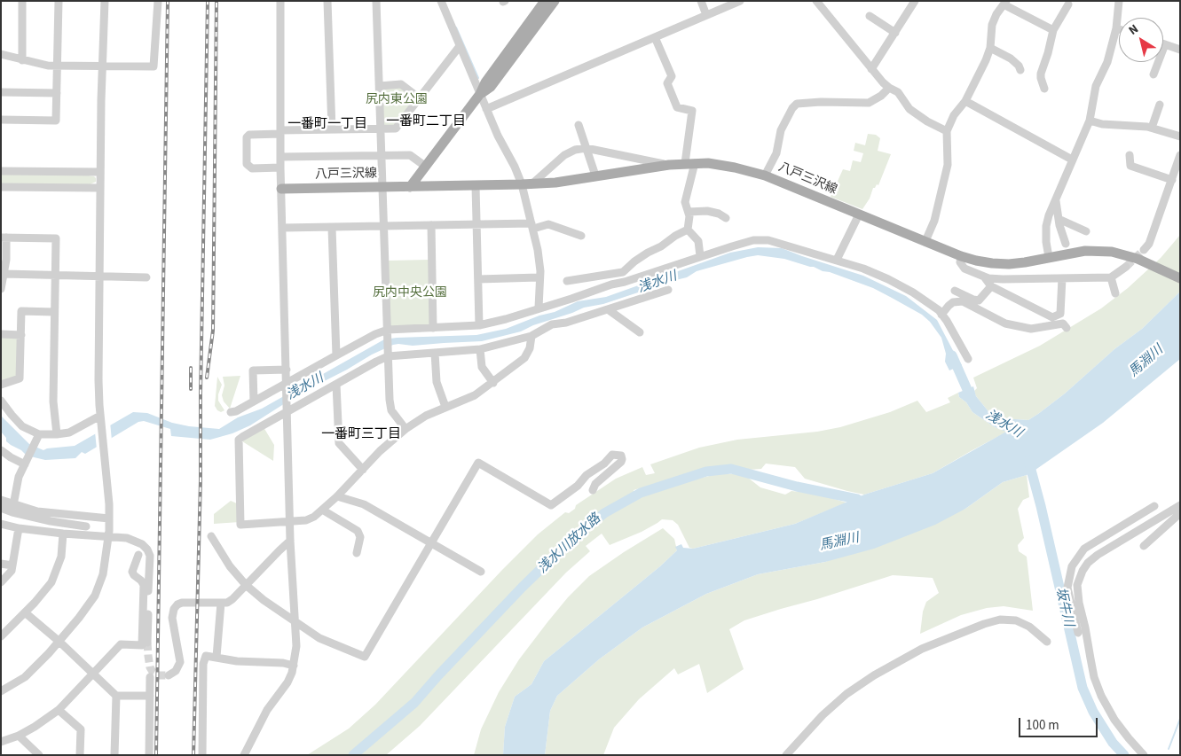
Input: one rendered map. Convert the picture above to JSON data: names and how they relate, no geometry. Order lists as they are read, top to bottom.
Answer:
{
  "streets": {
    "main road": ["八戸三沢線"]
  },
  "districts": ["一番町二丁目", "一番町一丁目", "一番町三丁目"],
  "water": [
    "浅水川",
    "馬淵川",
    "浅水川放水路",
    "坂牛川"
  ],
  "parks": ["尻内東公園", "尻内中央公園"],
  "scale_bar": "100 m",
  "north": "top left"
}
